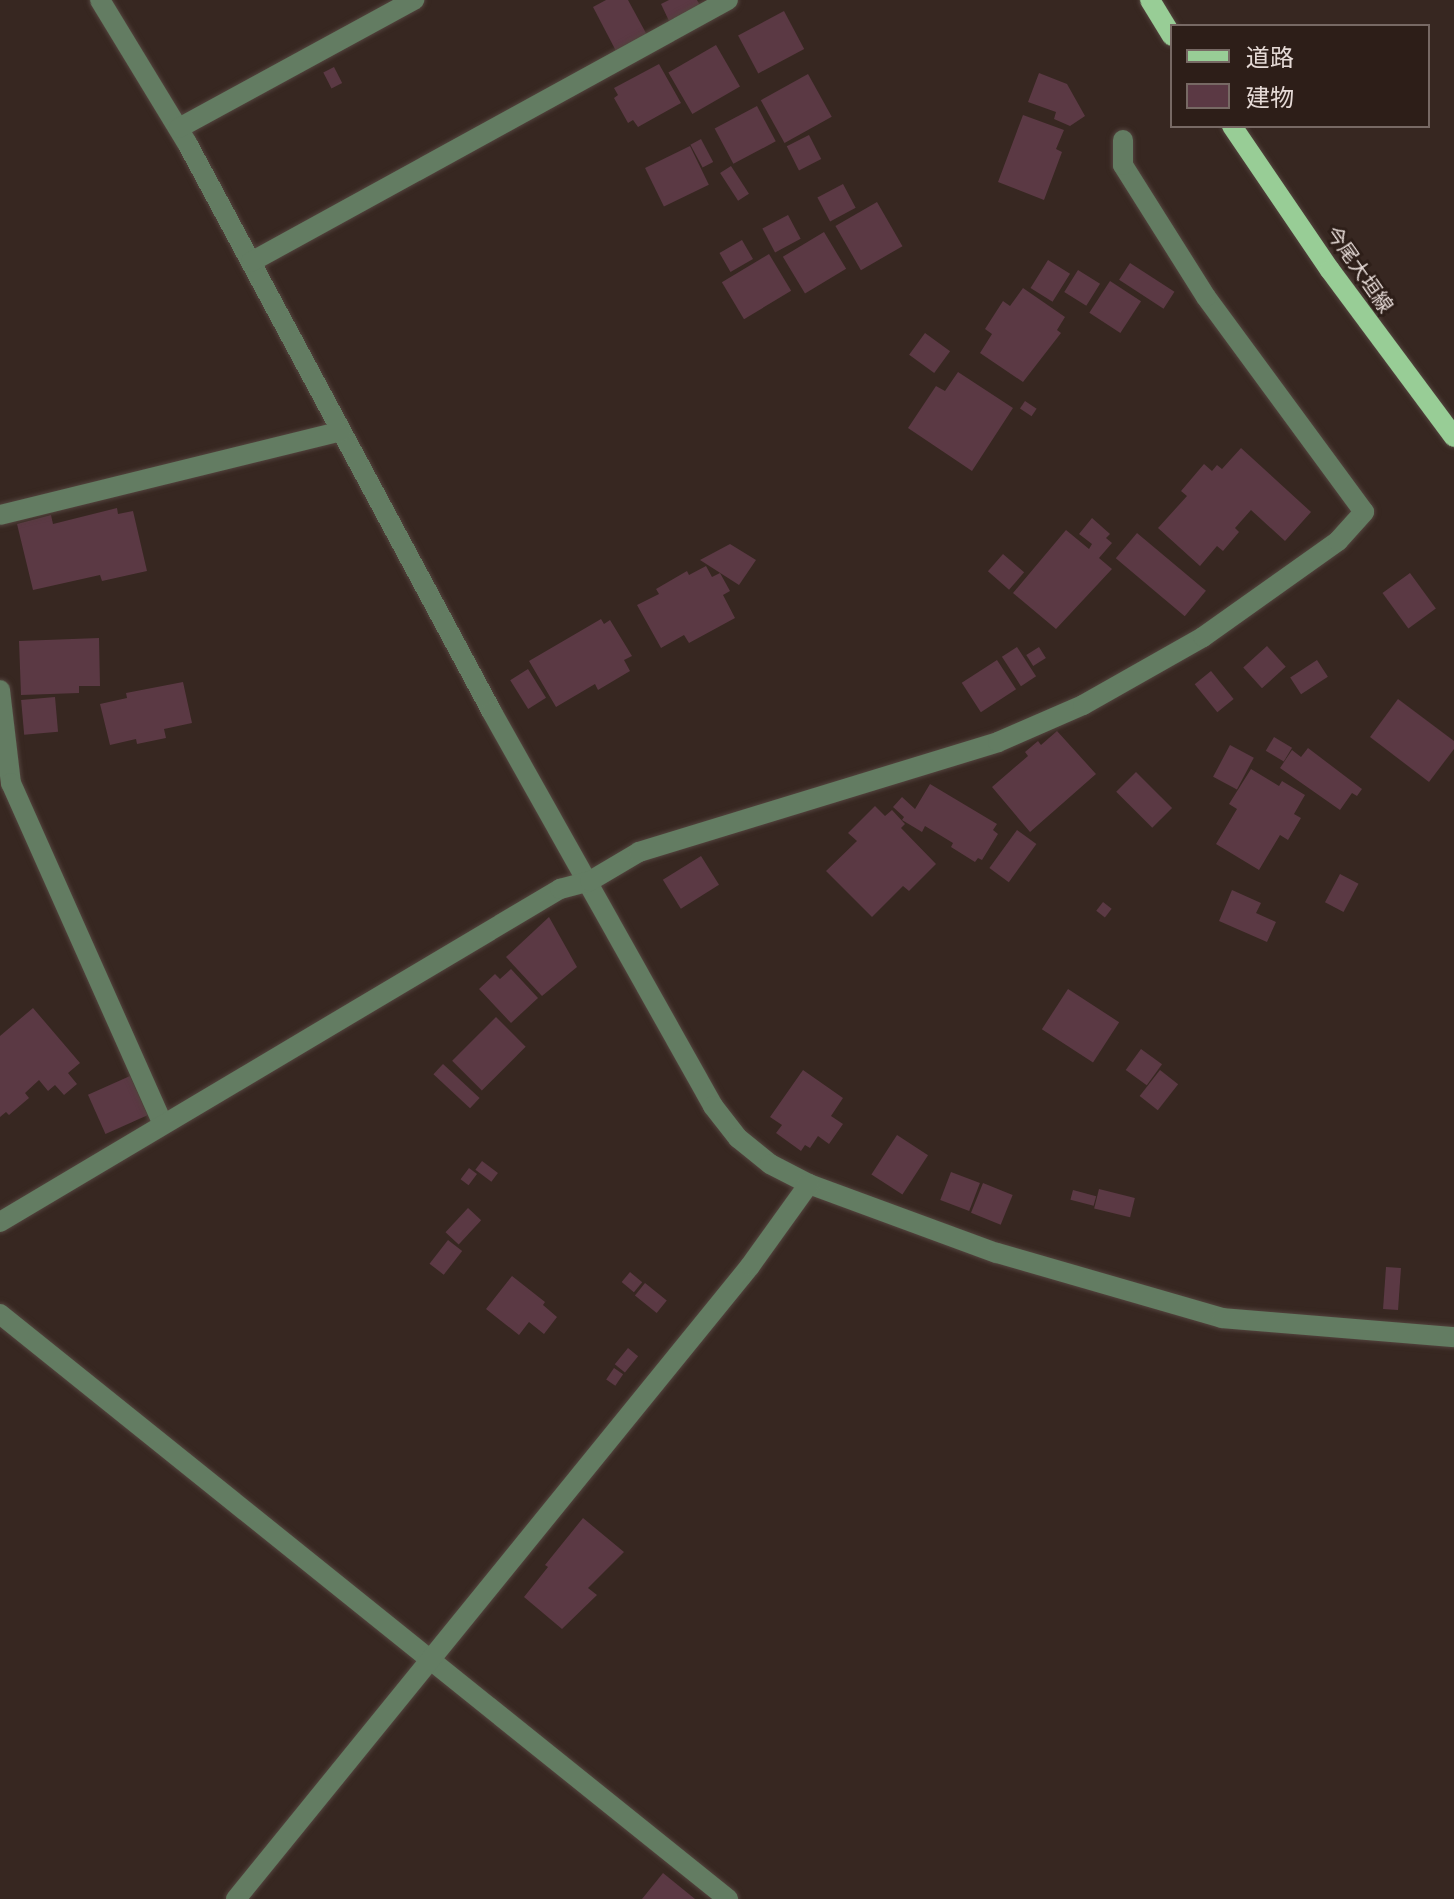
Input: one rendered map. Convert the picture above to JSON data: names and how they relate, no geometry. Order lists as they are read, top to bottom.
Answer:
{
  "streets": {
    "main road": ["今尾大垣線"]
  },
  "legend": ["道路", "建物"]
}
